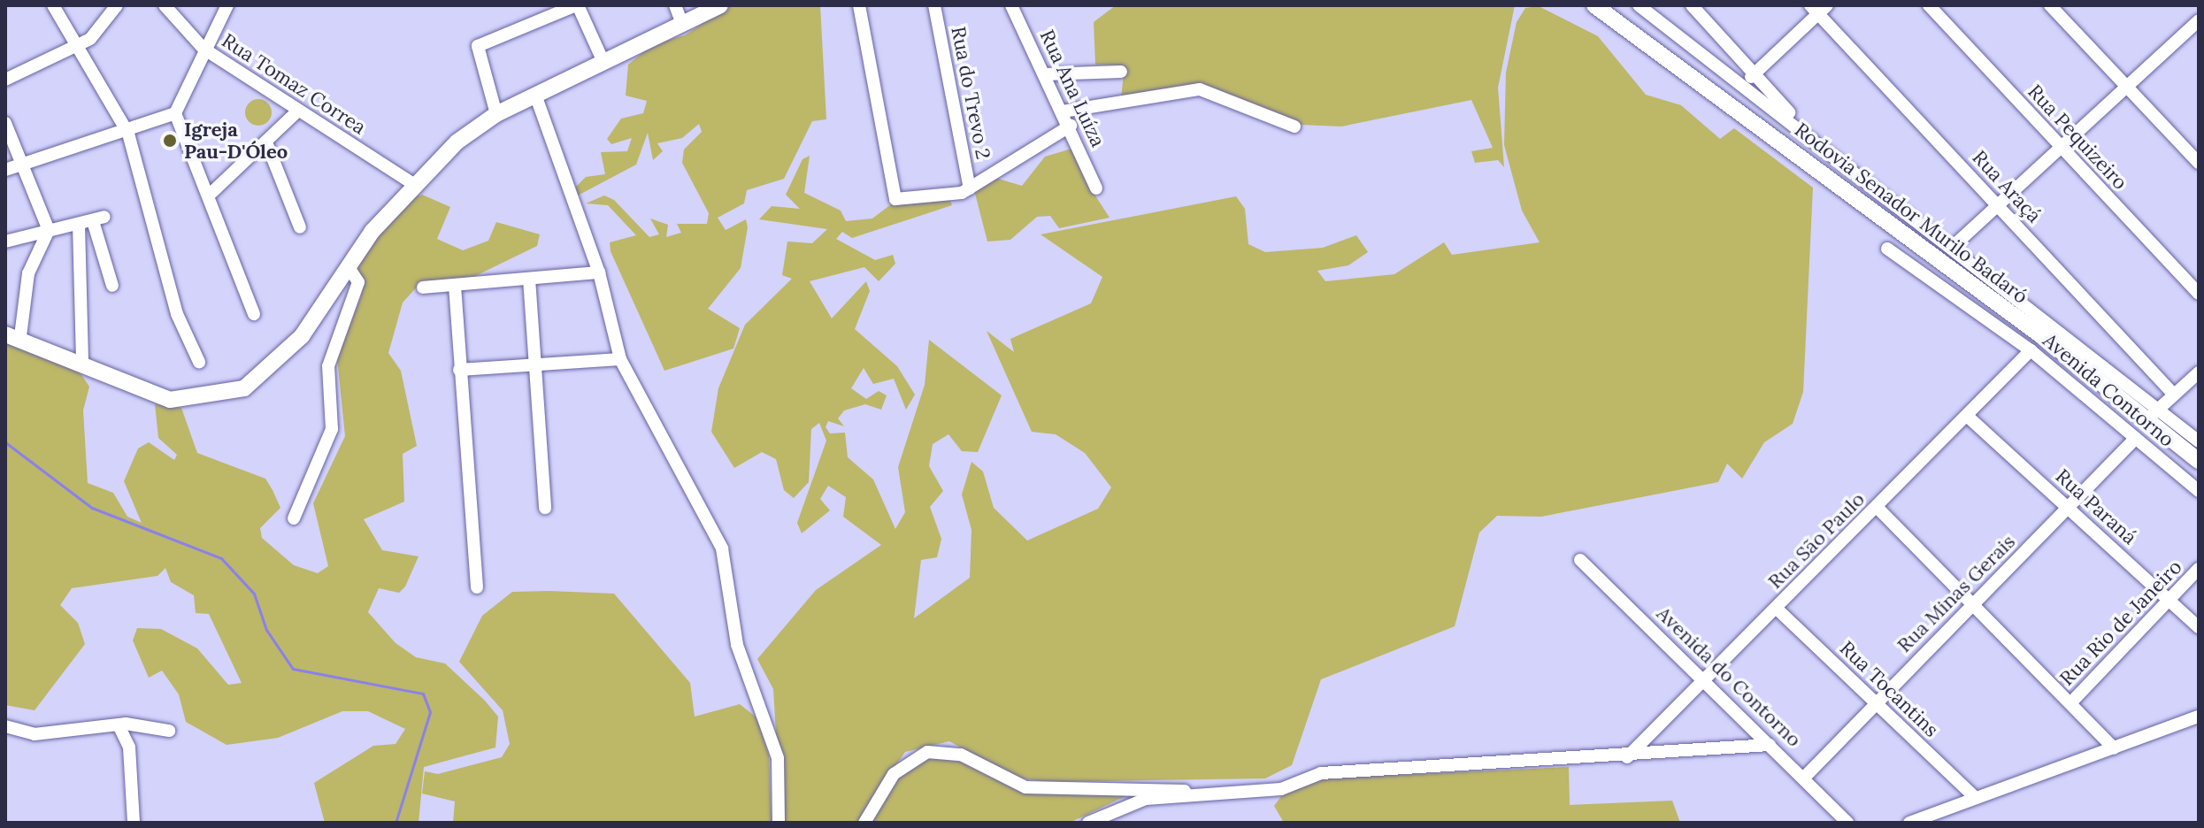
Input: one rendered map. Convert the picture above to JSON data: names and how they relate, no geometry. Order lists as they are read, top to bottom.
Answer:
{
  "streets": {
    "main road": ["Rodovia Senador Murilo Badaró"],
    "street": [
      "Rua Tomaz Correa",
      "Rua Ana Luíza",
      "Rua do Trevo 2",
      "Rua Pequizeiro",
      "Rua Araçá",
      "Avenida Contorno",
      "Rua Paraná",
      "Rua São Paulo",
      "Rua Minas Gerais",
      "Rua Rio de Janeiro",
      "Avenida do Contorno",
      "Rua Tocantins"
    ]
  },
  "crossings": [
    ["Rodovia Senador Murilo Badaró", "Rua Minas Gerais"],
    ["Avenida Contorno", "Rua São Paulo"],
    ["Avenida Contorno", "Rua Minas Gerais"],
    ["Rua Paraná", "Rua São Paulo"],
    ["Rua Paraná", "Rua Minas Gerais"],
    ["Rua Paraná", "Rua Rio de Janeiro"],
    ["Rua São Paulo", "Avenida do Contorno"],
    ["Rua São Paulo", "Rua Tocantins"],
    ["Rua Minas Gerais", "Avenida do Contorno"],
    ["Rua Minas Gerais", "Rua Tocantins"]
  ],
  "places": ["Igreja Pau-D'Óleo"]
}
